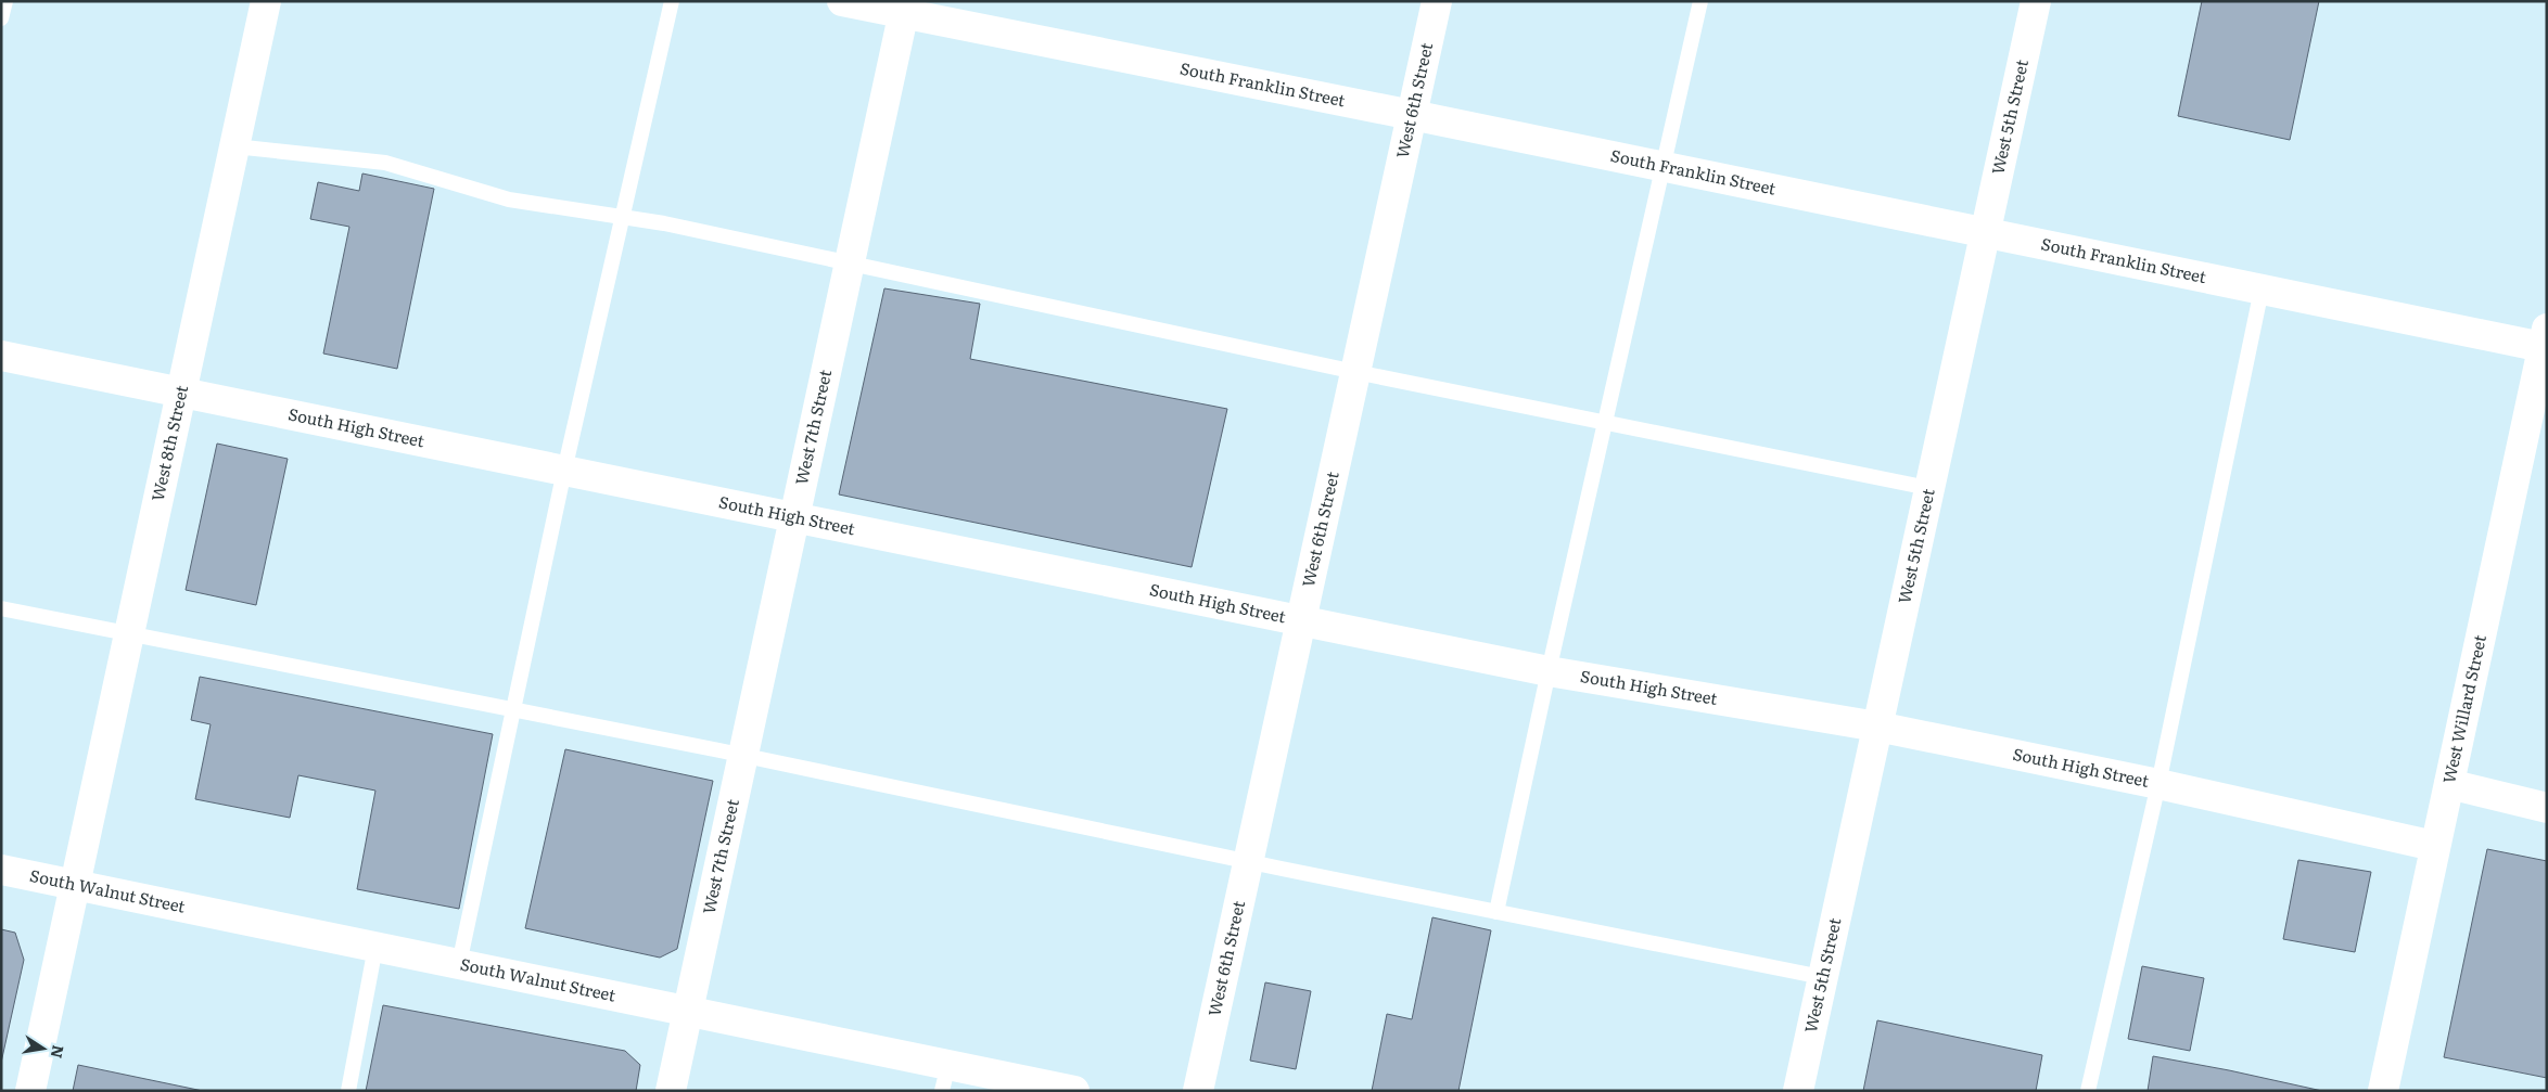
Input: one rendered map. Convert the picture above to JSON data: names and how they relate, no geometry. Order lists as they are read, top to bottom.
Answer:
{
  "streets": {
    "street": [
      "South Franklin Street",
      "West 6th Street",
      "West 5th Street",
      "West 7th Street",
      "South High Street",
      "West 8th Street",
      "West Willard Street",
      "South Walnut Street"
    ]
  },
  "crossings": [
    ["South Franklin Street", "West 6th Street"],
    ["South Franklin Street", "West 5th Street"],
    ["South Franklin Street", "West 7th Street"],
    ["South Franklin Street", "West Willard Street"],
    ["West 6th Street", "South High Street"],
    ["West 5th Street", "South High Street"],
    ["West 7th Street", "South High Street"],
    ["West 7th Street", "South Walnut Street"],
    ["South High Street", "West 8th Street"],
    ["South High Street", "West Willard Street"],
    ["West 8th Street", "South Walnut Street"]
  ],
  "north": "right"
}
